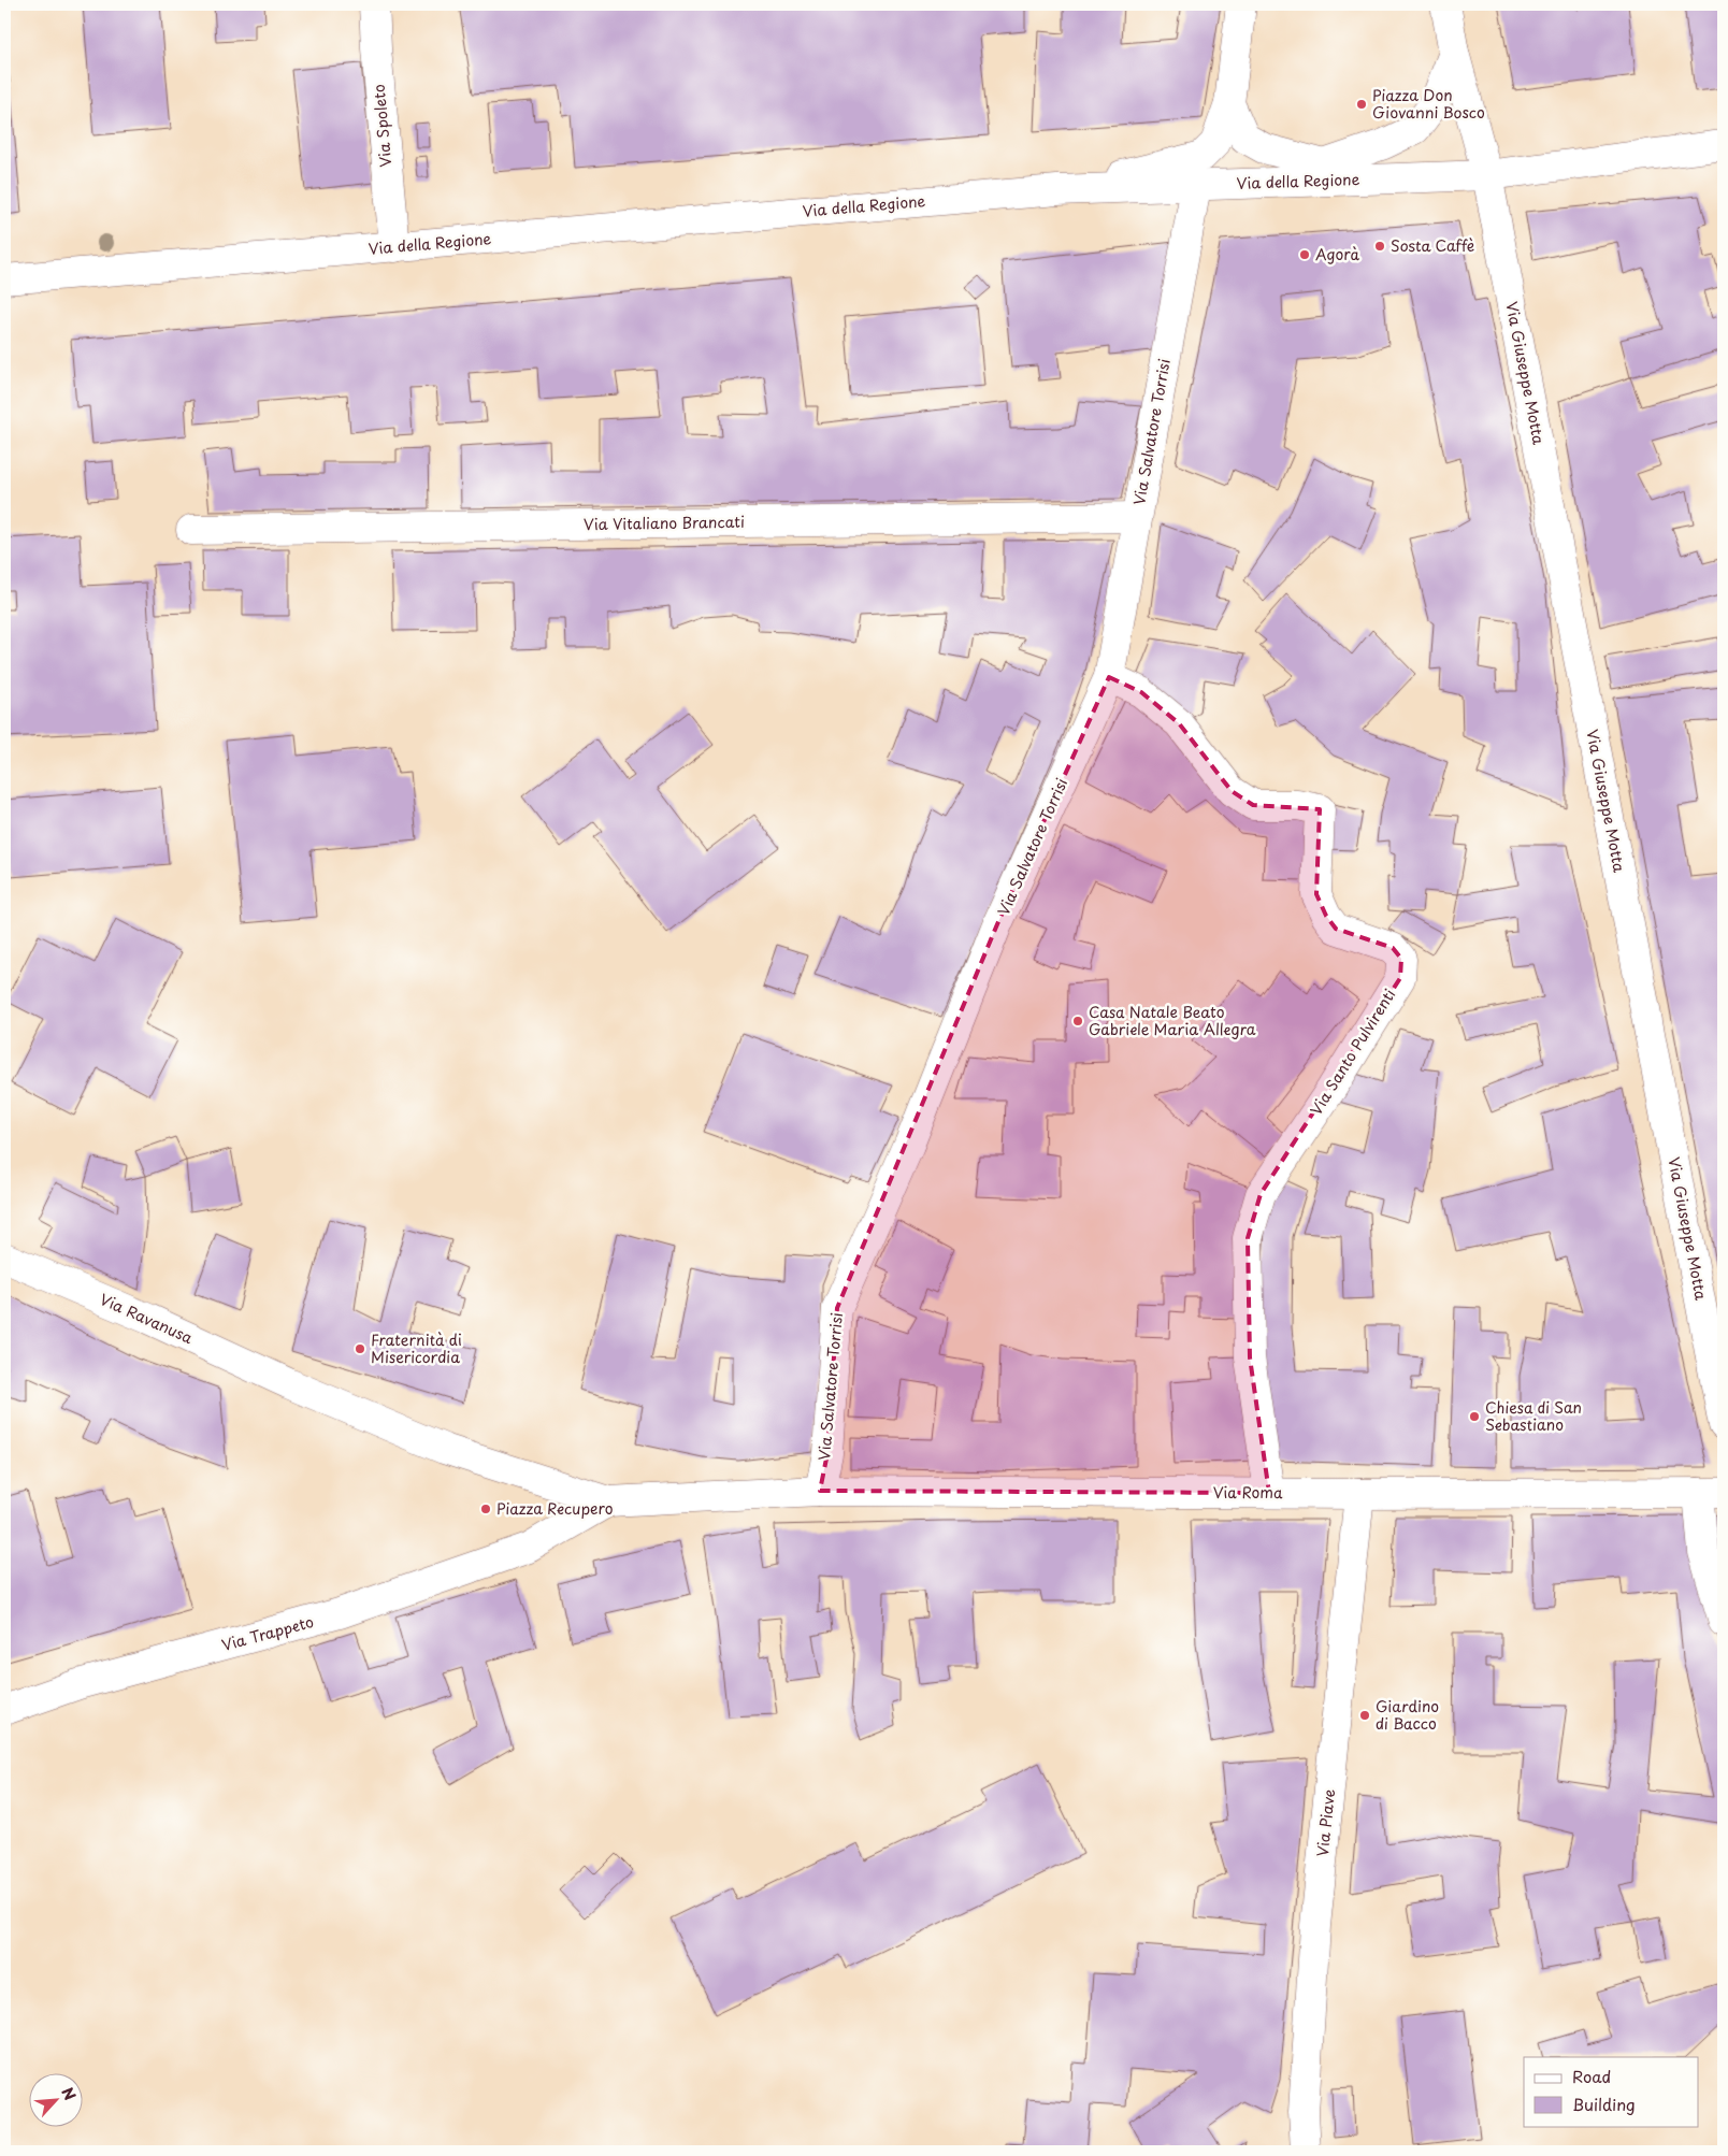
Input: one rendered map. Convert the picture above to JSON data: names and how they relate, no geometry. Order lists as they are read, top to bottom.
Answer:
{
  "streets": {
    "street": [
      "Via Spoleto",
      "Via della Regione",
      "Via Giuseppe Motta",
      "Via Salvatore Torrisi",
      "Via Vitaliano Brancati",
      "Via Santo Pulvirenti",
      "Via Ravanusa",
      "Via Roma",
      "Via Trappeto",
      "Via Piave"
    ]
  },
  "crossings": [
    ["Via Spoleto", "Via della Regione"],
    ["Via della Regione", "Via Giuseppe Motta"],
    ["Via della Regione", "Via Salvatore Torrisi"],
    ["Via Salvatore Torrisi", "Via Vitaliano Brancati"],
    ["Via Salvatore Torrisi", "Via Santo Pulvirenti"],
    ["Via Salvatore Torrisi", "Via Roma"],
    ["Via Santo Pulvirenti", "Via Roma"],
    ["Via Ravanusa", "Via Roma"],
    ["Via Ravanusa", "Via Trappeto"],
    ["Via Roma", "Via Trappeto"],
    ["Via Roma", "Via Piave"]
  ],
  "places": [
    "Piazza Don Giovanni Bosco",
    "Sosta Caffè",
    "Agorà",
    "Casa Natale Beato Gabriele Maria Allegra",
    "Fraternità di Misericordia",
    "Chiesa di San Sebastiano",
    "Piazza Recupero",
    "Giardino di Bacco"
  ],
  "legend": ["Road", "Building"],
  "north": "top right"
}
